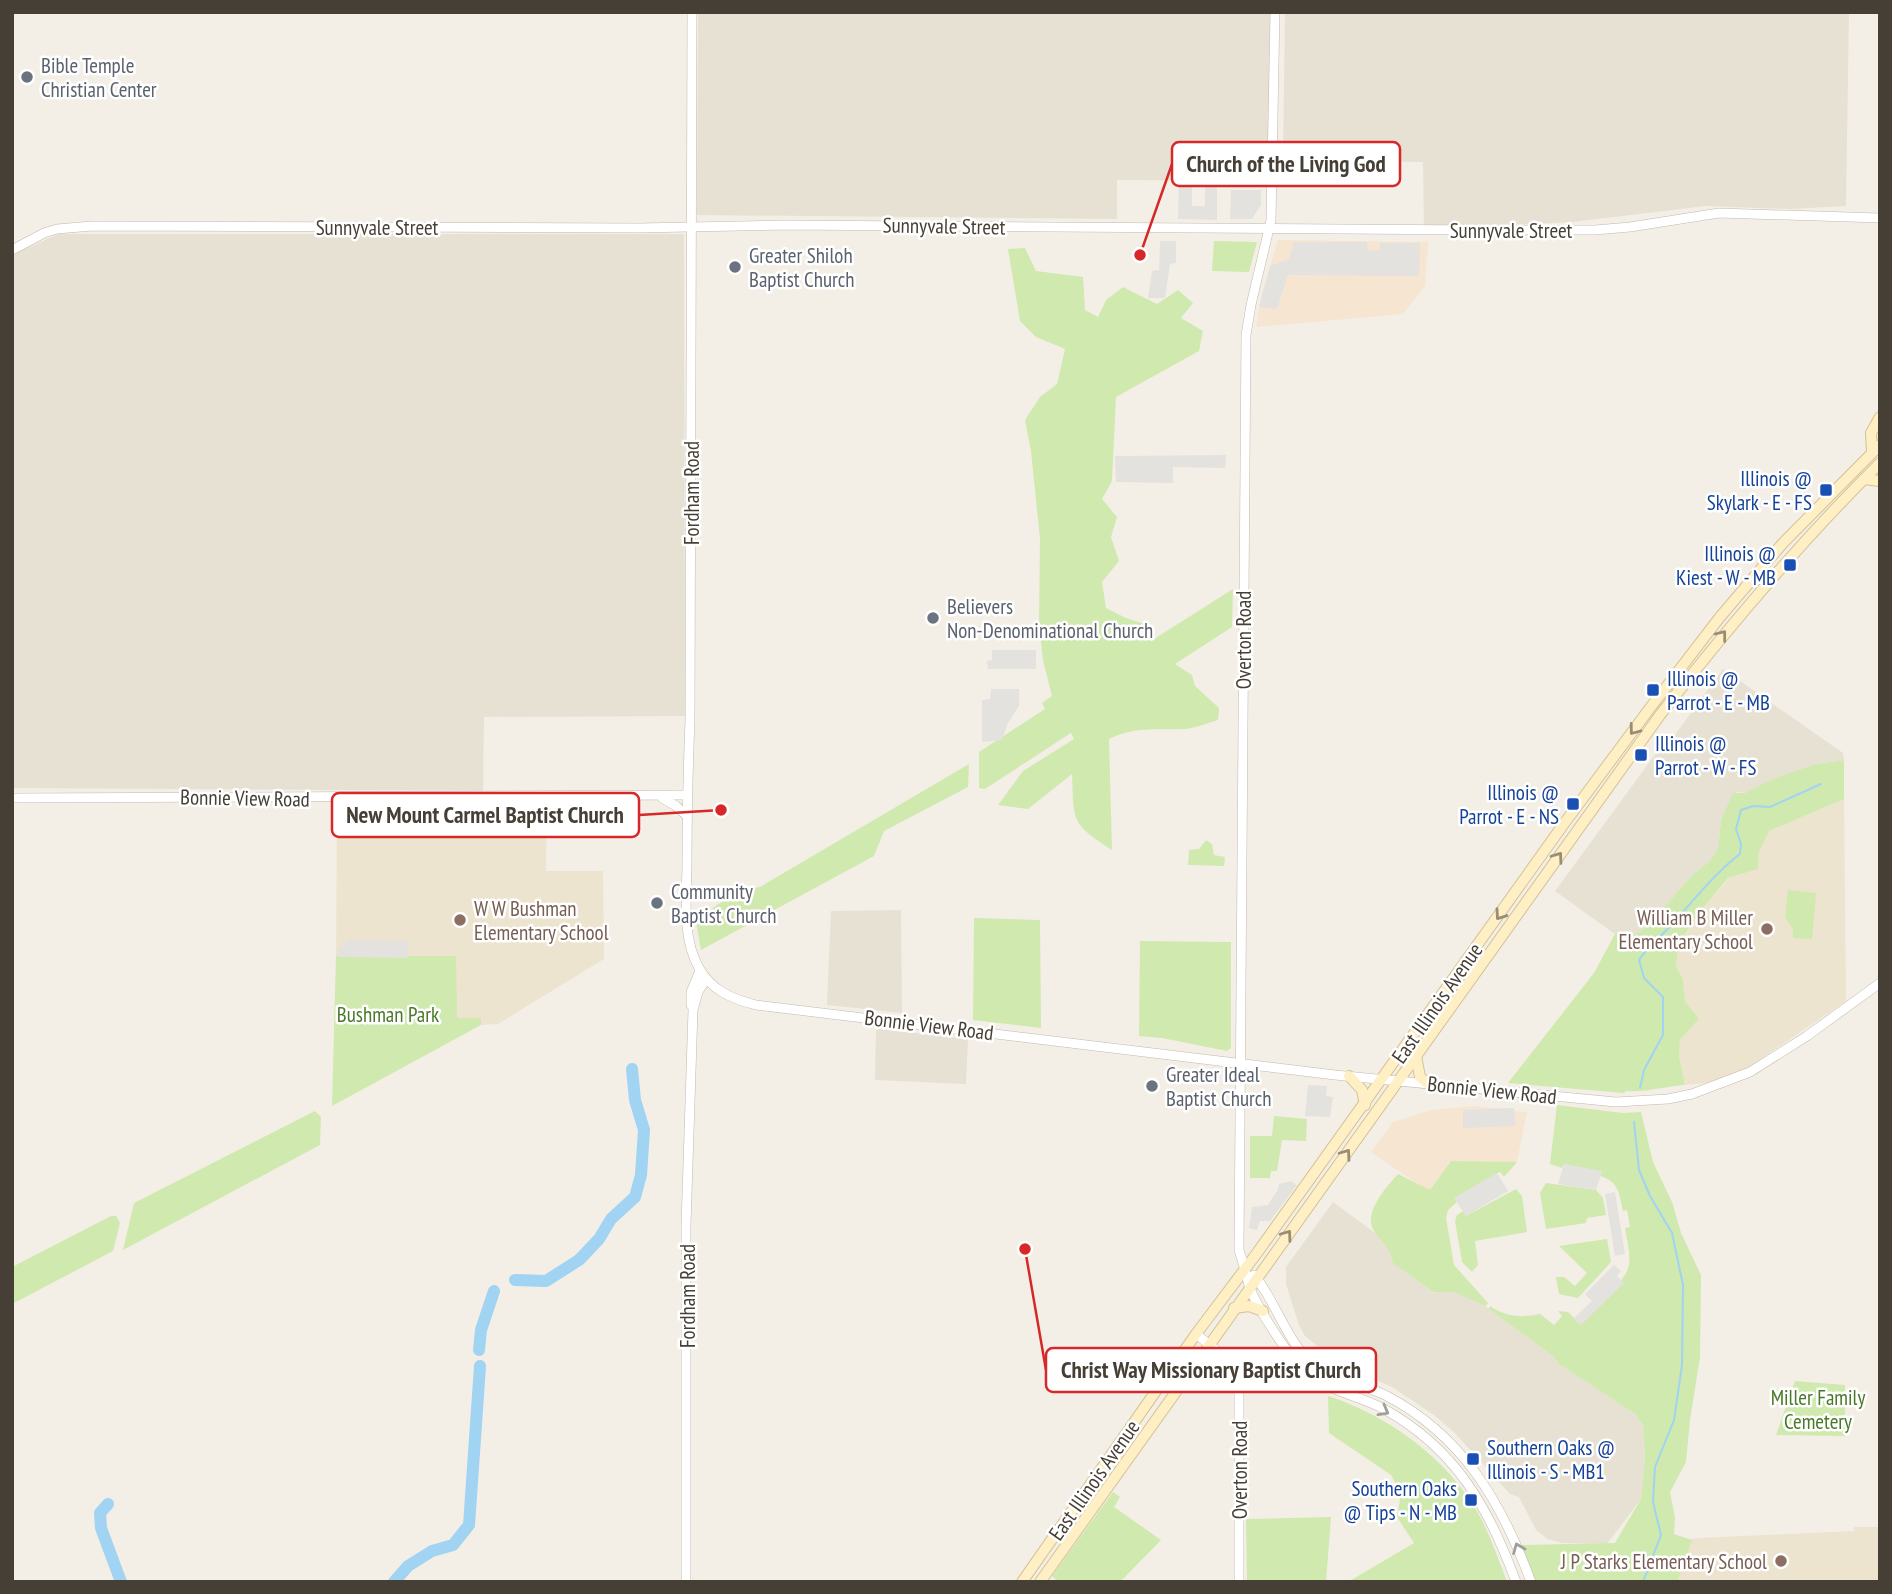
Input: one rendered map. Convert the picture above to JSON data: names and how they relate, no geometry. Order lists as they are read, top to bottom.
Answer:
{
  "streets": {
    "main road": ["East Illinois Avenue"],
    "street": [
      "Sunnyvale Street",
      "Fordham Road",
      "Overton Road",
      "Bonnie View Road"
    ]
  },
  "crossings": [
    ["Sunnyvale Street", "Fordham Road"],
    ["Sunnyvale Street", "Overton Road"],
    ["Fordham Road", "Bonnie View Road"],
    ["Overton Road", "Bonnie View Road"],
    ["Overton Road", "East Illinois Avenue"],
    ["Bonnie View Road", "East Illinois Avenue"]
  ],
  "parks": ["Bushman Park", "Miller Family Cemetery"],
  "places": {
    "other": [
      "Bible Temple Christian Center",
      "Church of the Living God",
      "Greater Shiloh Baptist Church",
      "Believers Non-Denominational Church",
      "New Mount Carmel Baptist Church",
      "Community Baptist Church",
      "W W Bushman Elementary School",
      "William B Miller Elementary School",
      "Greater Ideal Baptist Church",
      "Christ Way Missionary Baptist Church",
      "J P Starks Elementary School"
    ],
    "transit": [
      "Illinois @ Skylark - E - FS",
      "Illinois @ Kiest - W - MB",
      "Illinois @ Parrot - E - MB",
      "Illinois @ Parrot - W - FS",
      "Illinois @ Parrot - E - NS",
      "Southern Oaks @ Illinois - S - MB1",
      "Southern Oaks @ Tips - N - MB"
    ]
  }
}
